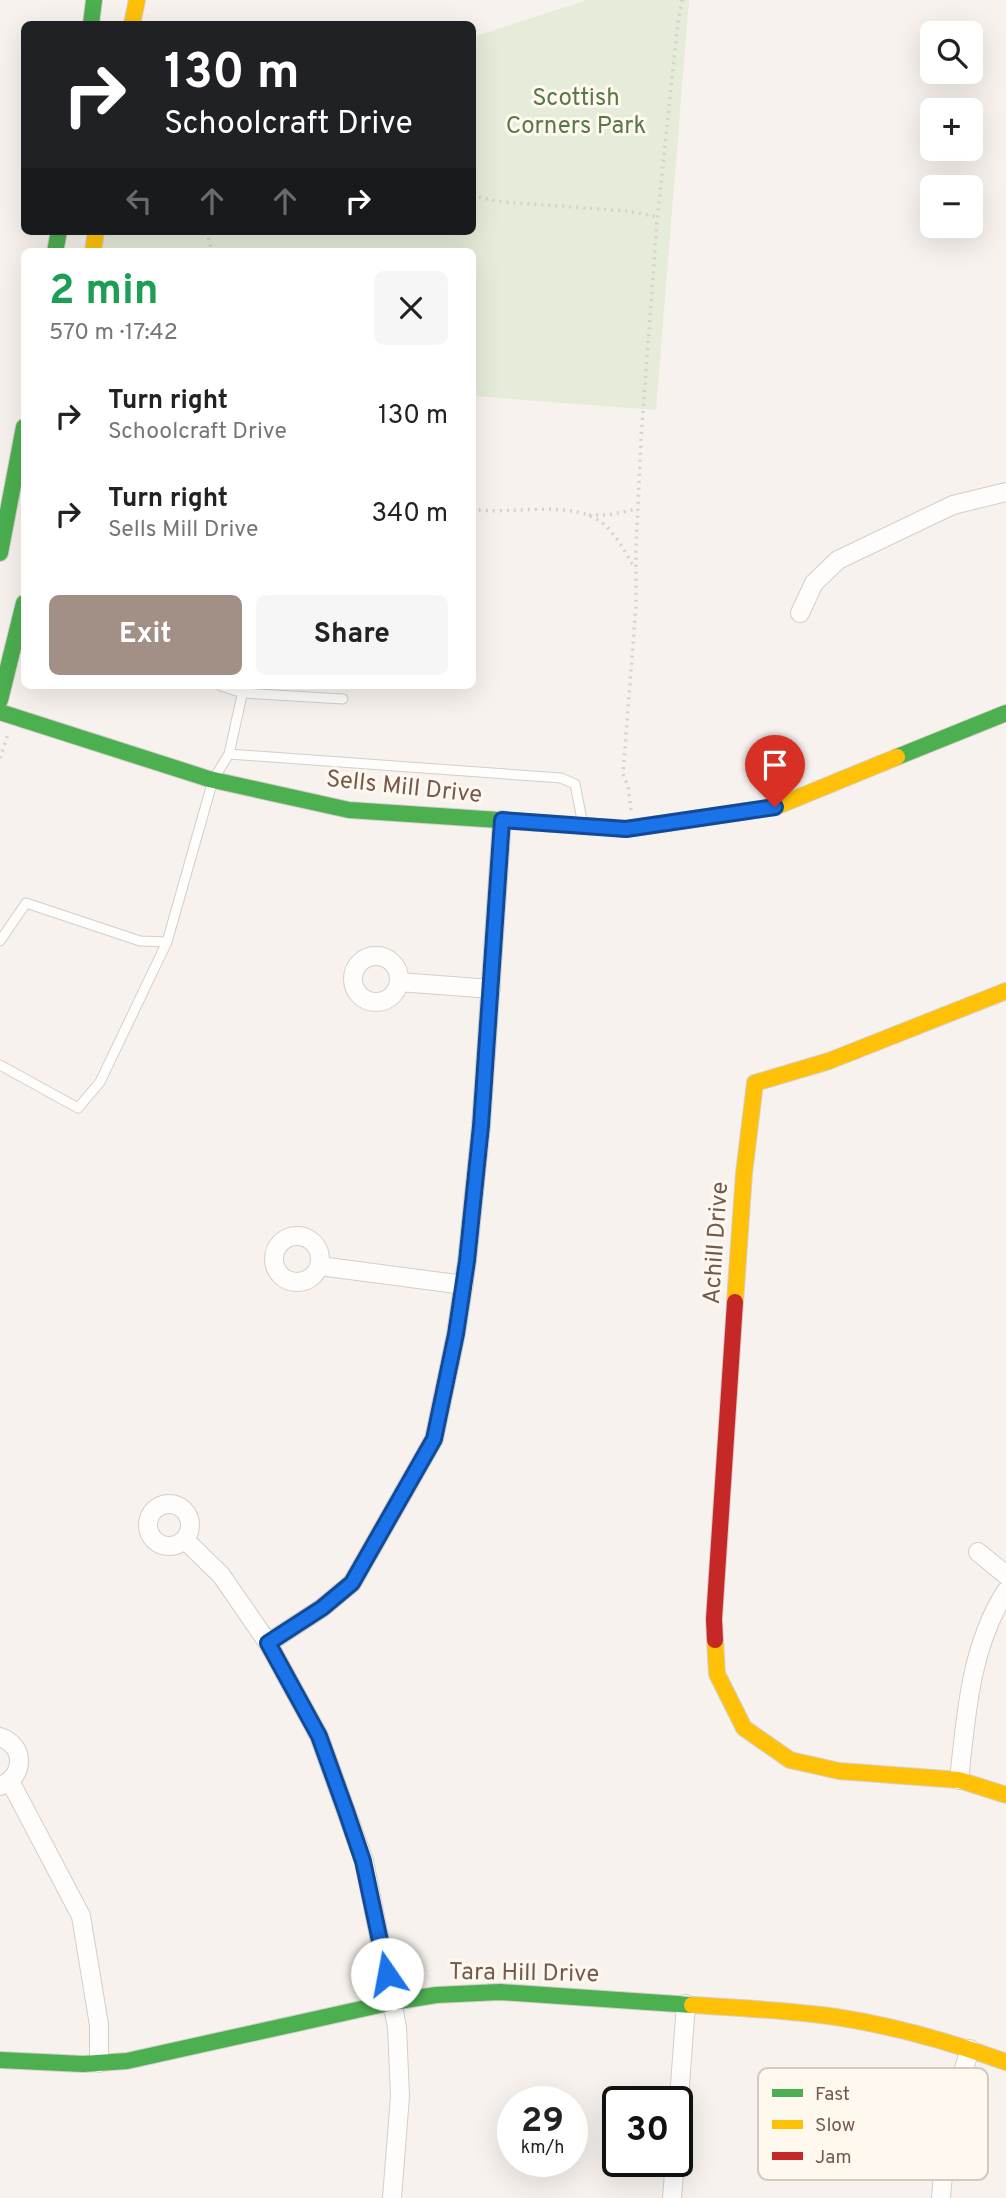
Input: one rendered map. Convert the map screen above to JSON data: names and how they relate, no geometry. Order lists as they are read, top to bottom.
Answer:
{
  "streets": {
    "street": ["Sells Mill Drive", "Achill Drive", "Tara Hill Drive"]
  },
  "parks": ["Scottish Corners Park"],
  "legend": ["Fast", "Slow", "Jam"],
  "page": {
    "map_buttons": ["+", "−"],
    "turn": ["130 m", "Schoolcraft Drive"],
    "heading": ["2 min", "570 m · 17:42"],
    "list": [
      {
        "name": "Turn right",
        "note": "Schoolcraft Drive",
        "value": "130 m"
      },
      {
        "name": "Turn right",
        "note": "Sells Mill Drive",
        "value": "340 m"
      }
    ],
    "buttons": ["Exit", "Share"],
    "speed": "29 km/h",
    "limit": "30"
  }
}
